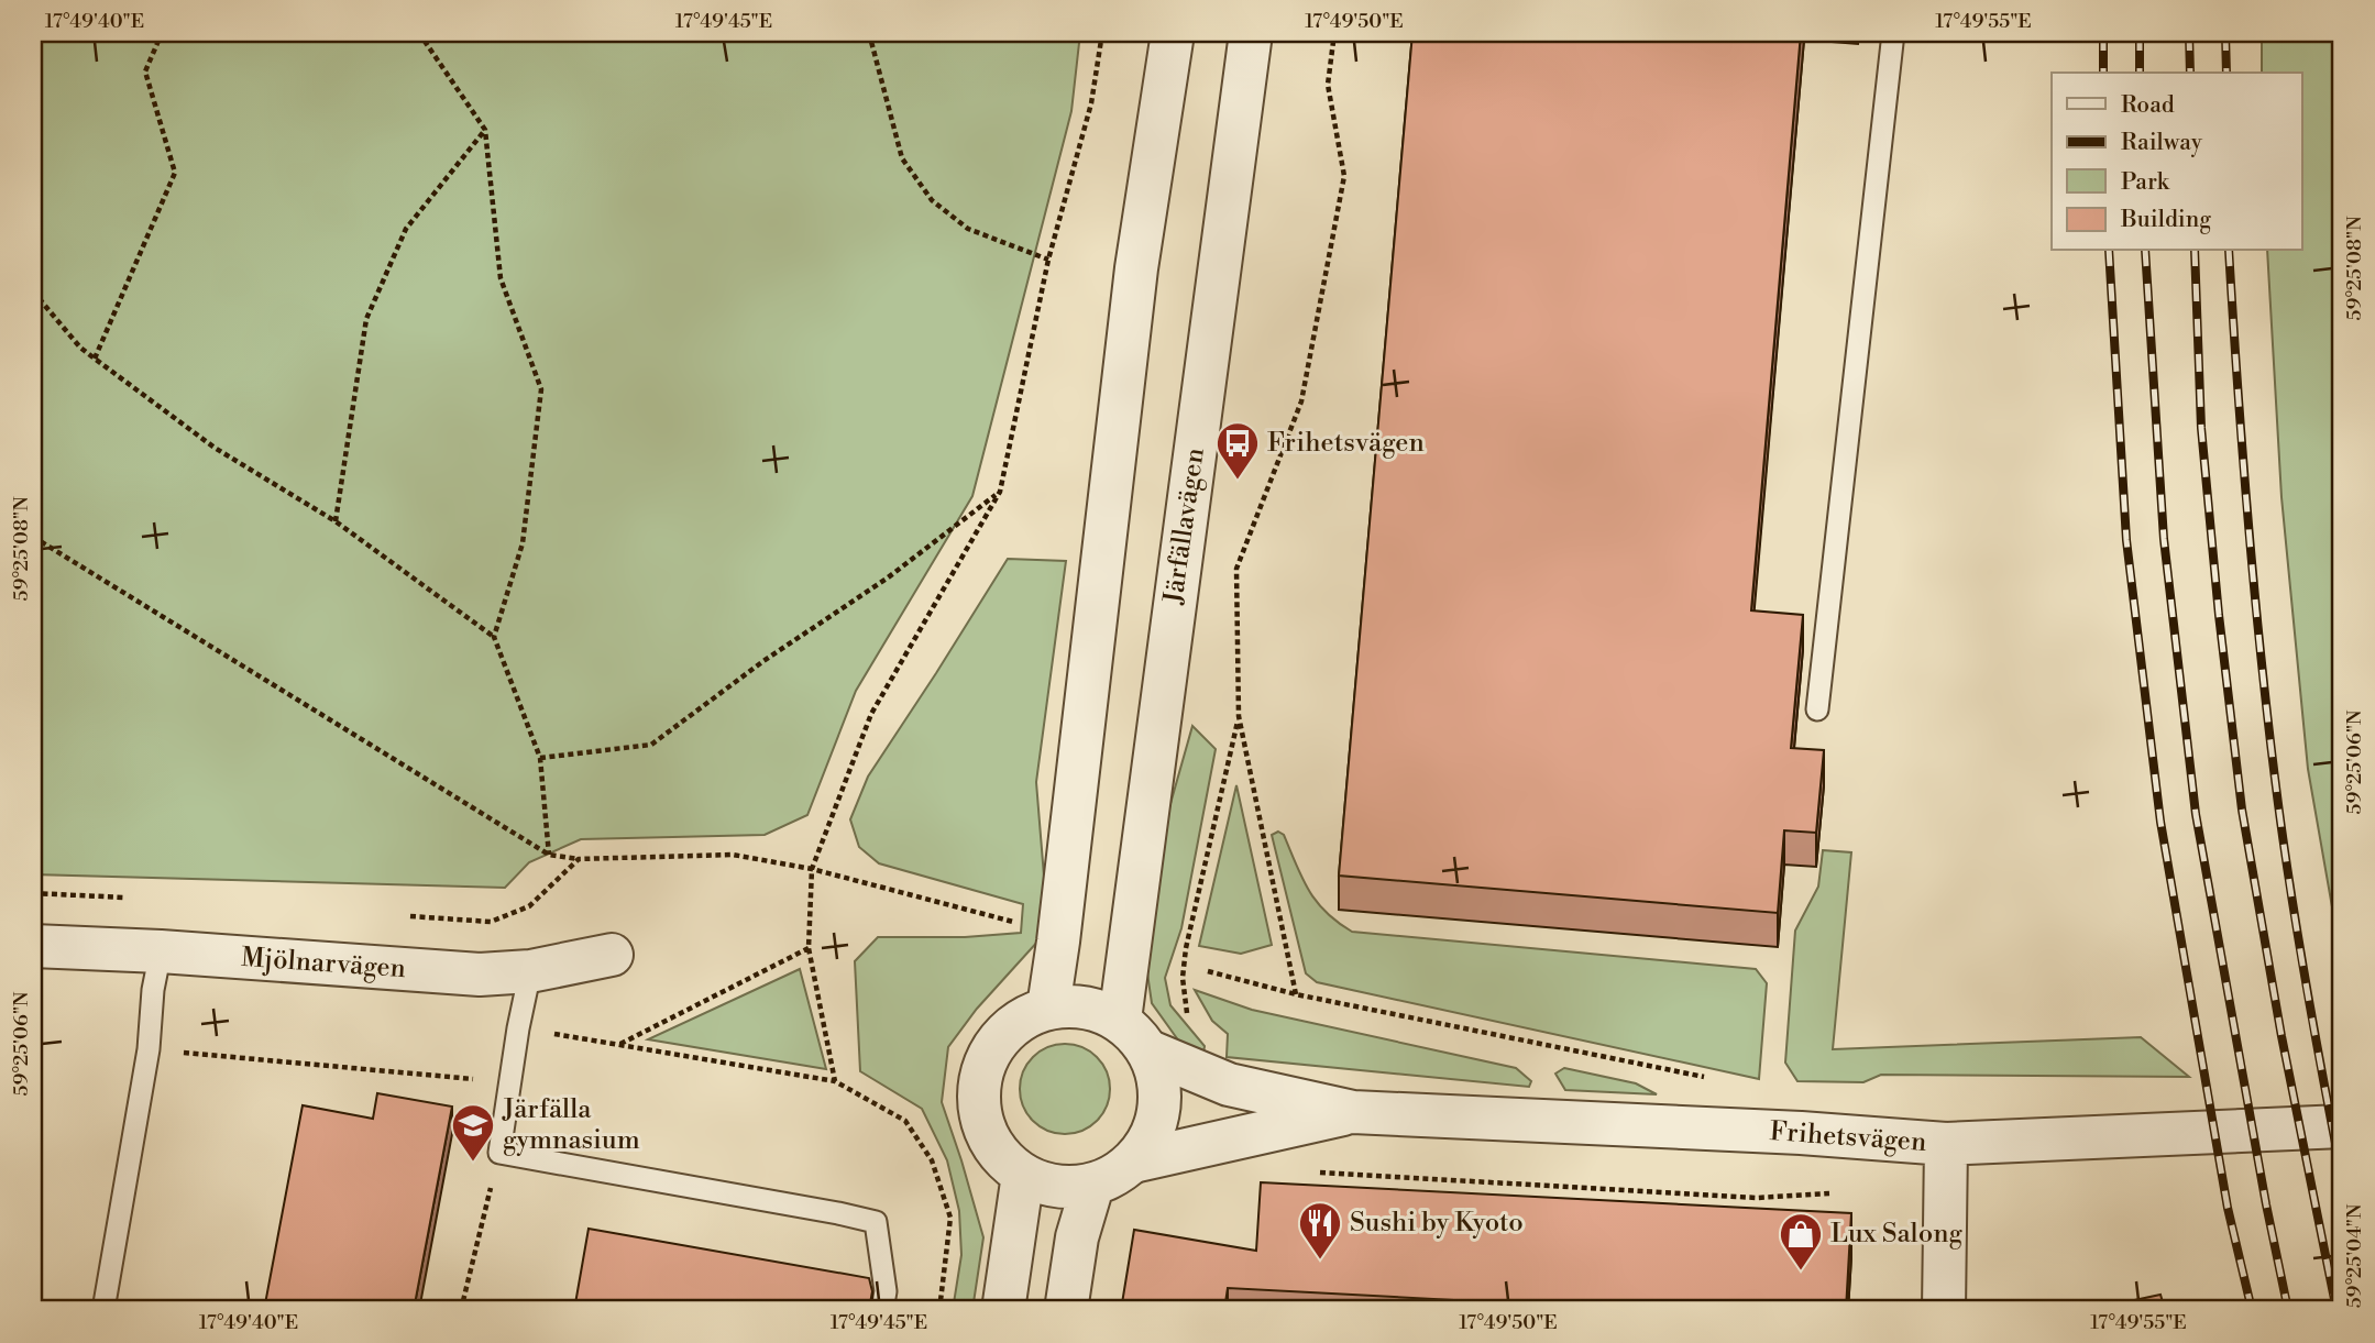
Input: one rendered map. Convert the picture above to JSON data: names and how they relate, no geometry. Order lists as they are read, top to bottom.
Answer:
{
  "streets": {
    "street": ["Järfällavägen", "Mjölnarvägen", "Frihetsvägen"]
  },
  "crossings": [
    ["Järfällavägen", "Frihetsvägen"]
  ],
  "places": {
    "bus stop": ["Frihetsvägen"],
    "school or university": ["Järfälla gymnasium"],
    "restaurant": ["Sushi by Kyoto"],
    "shop": ["Lux Salong"]
  },
  "legend": [
    "Road",
    "Railway",
    "Park",
    "Building"
  ],
  "coordinates": [
    "17°49'40\"E",
    "17°49'45\"E",
    "17°49'50\"E",
    "17°49'55\"E",
    "59°25'08\"N",
    "59°25'06\"N",
    "59°25'04\"N"
  ]
}
